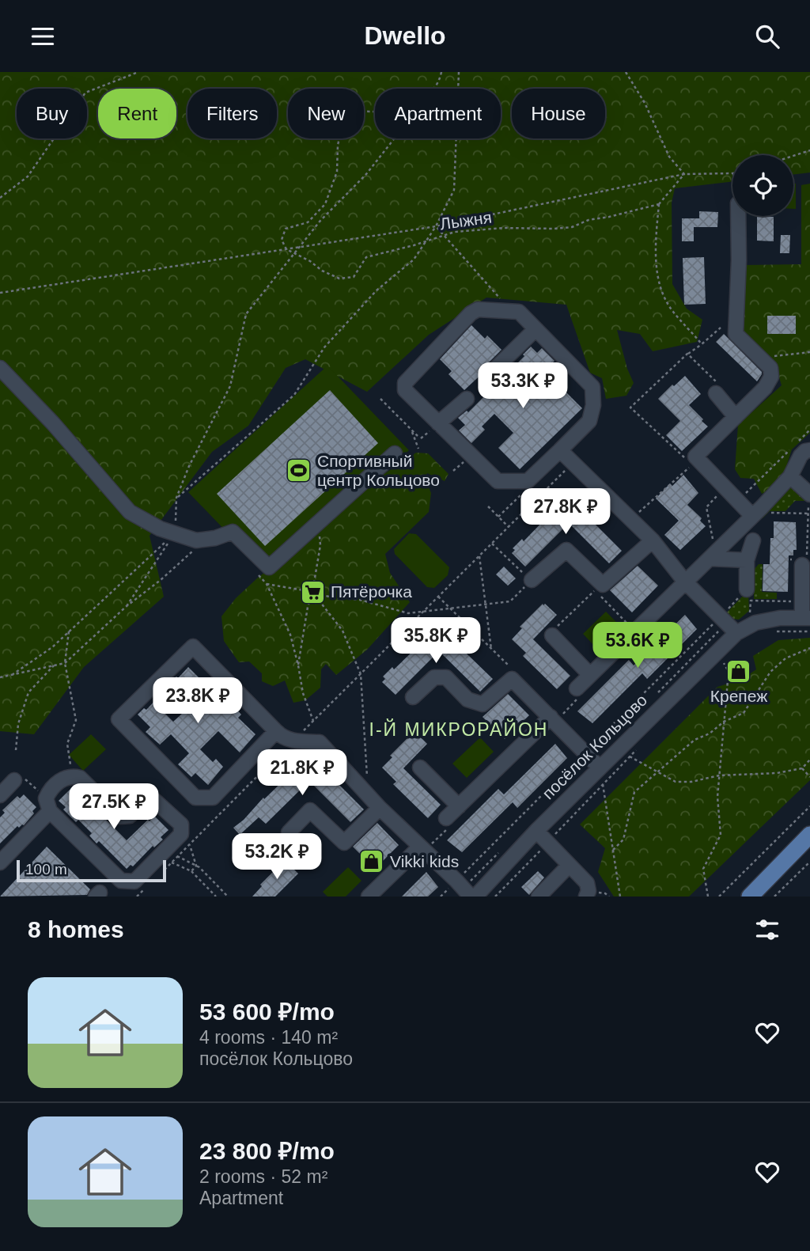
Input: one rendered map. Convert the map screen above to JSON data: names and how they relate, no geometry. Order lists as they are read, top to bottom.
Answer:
{
  "streets": {
    "street": ["посёлок Кольцово"],
    "path": ["Лыжня"]
  },
  "districts": ["I-Й МИКРОРАЙОН"],
  "places": {
    "sports": ["Спортивный центр Кольцово"],
    "supermarket": ["Пятёрочка"],
    "shop": ["Крепеж", "Vikki kids"]
  },
  "scale_bar": "100 m",
  "page": {
    "header": "Dwello",
    "chip": [
      "Buy",
      "Rent",
      "Filters",
      "New",
      "Apartment",
      "House"
    ],
    "price": [
      "53.3K ₽",
      "27.8K ₽",
      "35.8K ₽",
      "53.6K ₽",
      "23.8K ₽",
      "21.8K ₽",
      "27.5K ₽",
      "53.2K ₽"
    ],
    "scale": "100 m",
    "heading": "8 homes",
    "list": [
      {
        "name": "53 600 ₽/mo",
        "note": "4 rooms · 140 m² · посёлок Кольцово"
      },
      {
        "name": "23 800 ₽/mo",
        "note": "2 rooms · 52 m² · Apartment"
      }
    ]
  }
}
